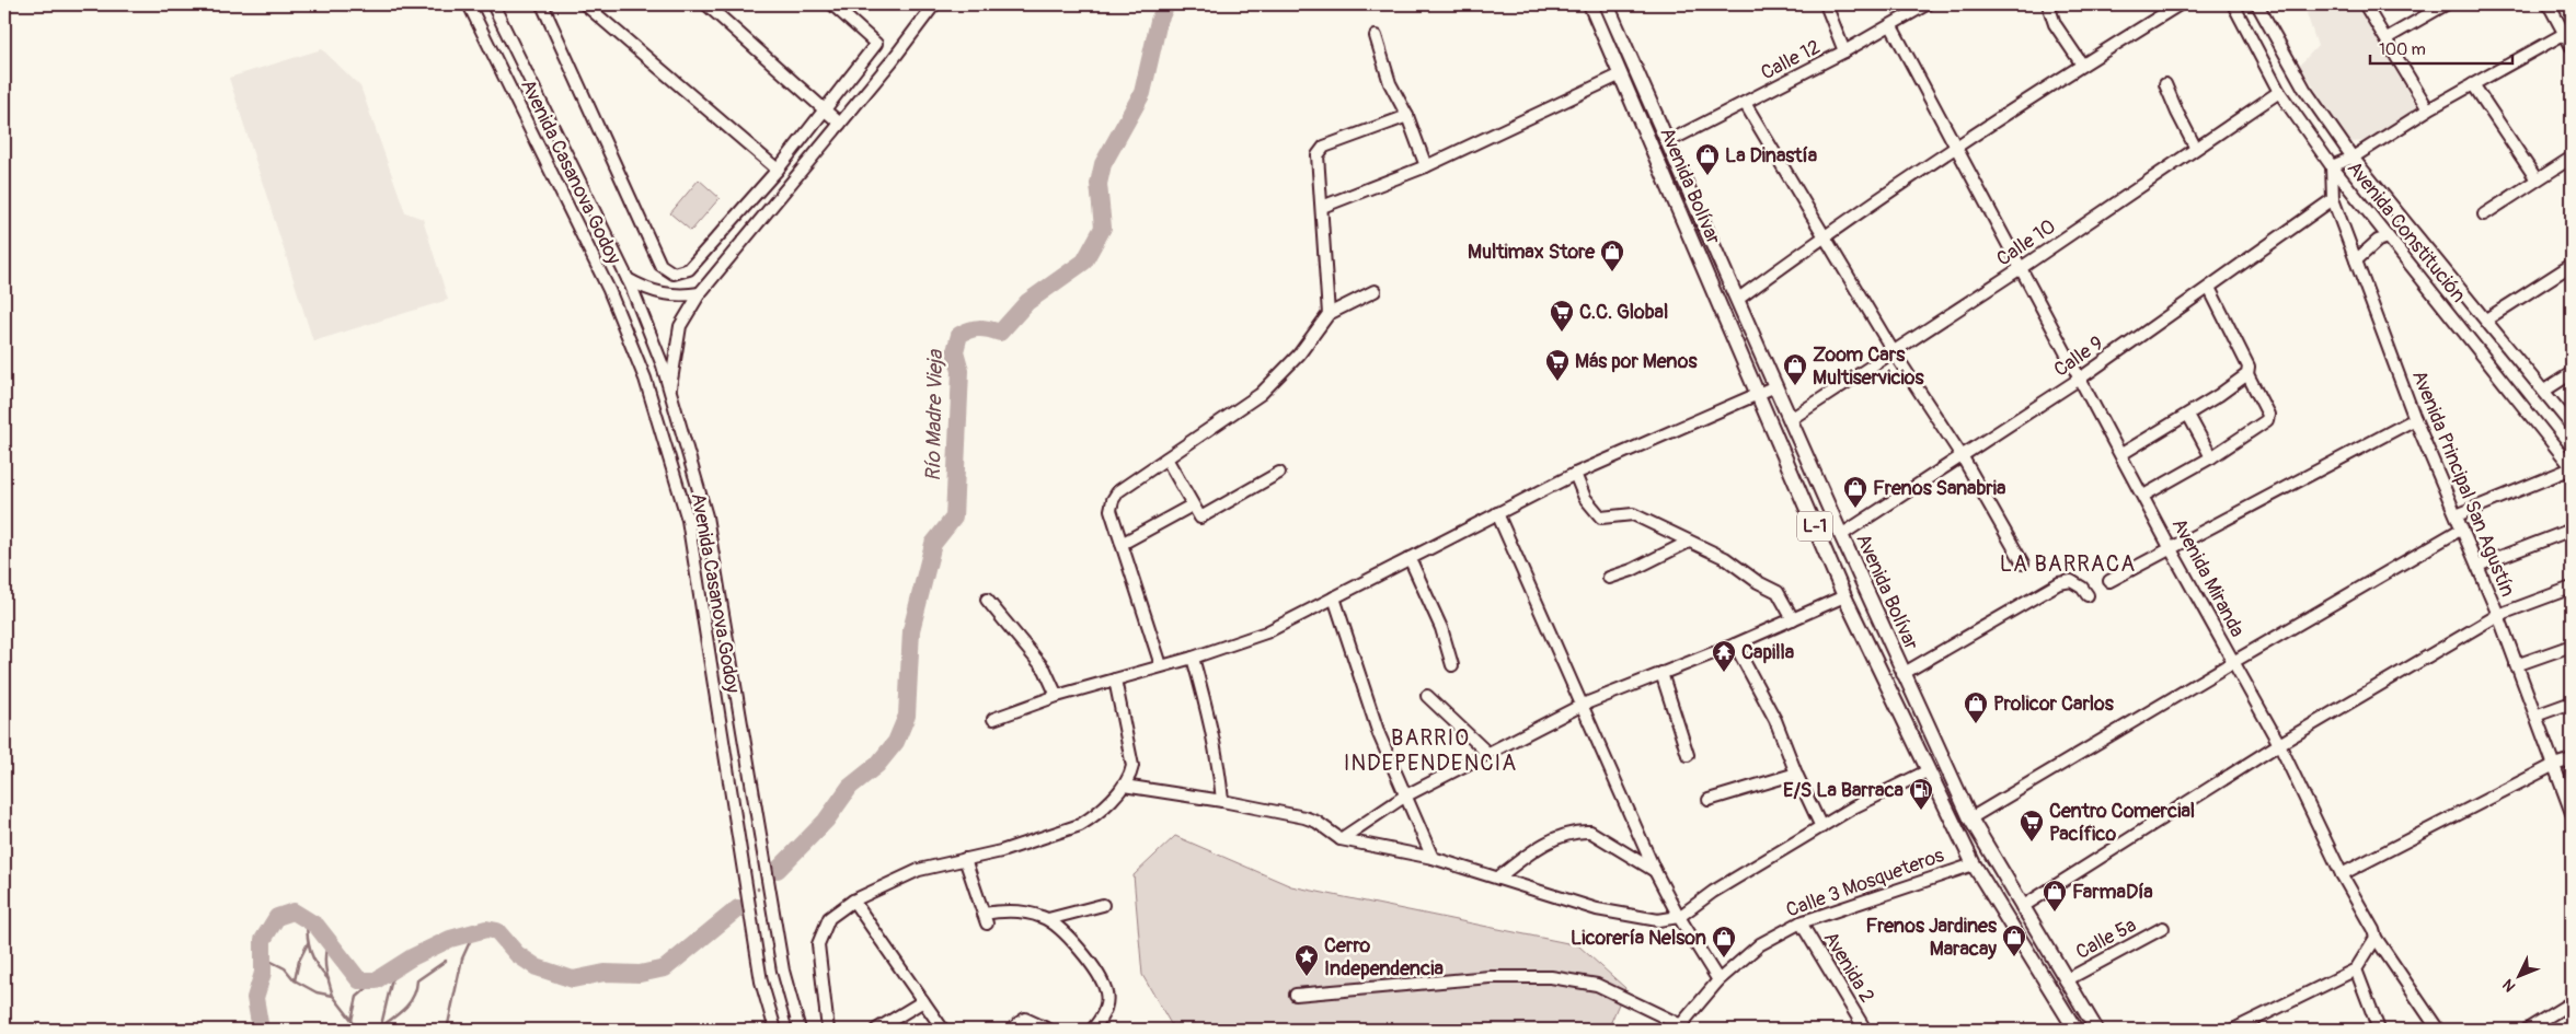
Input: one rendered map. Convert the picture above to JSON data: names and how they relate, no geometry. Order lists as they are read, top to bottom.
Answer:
{
  "streets": {
    "main road": ["Avenida Bolívar", "L-1"],
    "street": [
      "Calle 12",
      "Avenida Casanova Godoy",
      "Avenida Constitución",
      "Calle 10",
      "Calle 9",
      "Avenida Principal San Agustín",
      "Avenida Miranda",
      "Calle 3 Mosqueteros",
      "Calle 5a",
      "Avenida 2"
    ]
  },
  "crossings": [
    ["Calle 12", "Avenida Bolívar"],
    ["Calle 12", "Avenida Miranda"],
    ["Avenida Bolívar", "Calle 10"],
    ["Avenida Bolívar", "Calle 9"],
    ["Avenida Bolívar", "Calle 3 Mosqueteros"],
    ["Avenida Bolívar", "Calle 5a"],
    ["Avenida Constitución", "Calle 10"],
    ["Avenida Constitución", "Avenida Principal San Agustín"],
    ["Calle 10", "Avenida Miranda"],
    ["Calle 9", "Avenida Principal San Agustín"],
    ["Calle 9", "Avenida Miranda"],
    ["Calle 3 Mosqueteros", "Avenida 2"]
  ],
  "districts": ["LA BARRACA", "BARRIO INDEPENDENCIA"],
  "water": ["Río Madre Vieja"],
  "places": {
    "shop": [
      "La Dinastía",
      "Multimax Store",
      "Zoom Cars Multiservicios",
      "Frenos Sanabria",
      "Prolicor Carlos",
      "FarmaDía",
      "Frenos Jardines Maracay",
      "Licorería Nelson"
    ],
    "supermarket": ["C.C. Global", "Más por Menos", "Centro Comercial Pacífico"],
    "temple": ["Capilla"],
    "fuel station": ["E/S La Barraca"],
    "place": ["Cerro Independencia"]
  },
  "scale_bar": "100 m",
  "north": "bottom left"
}
